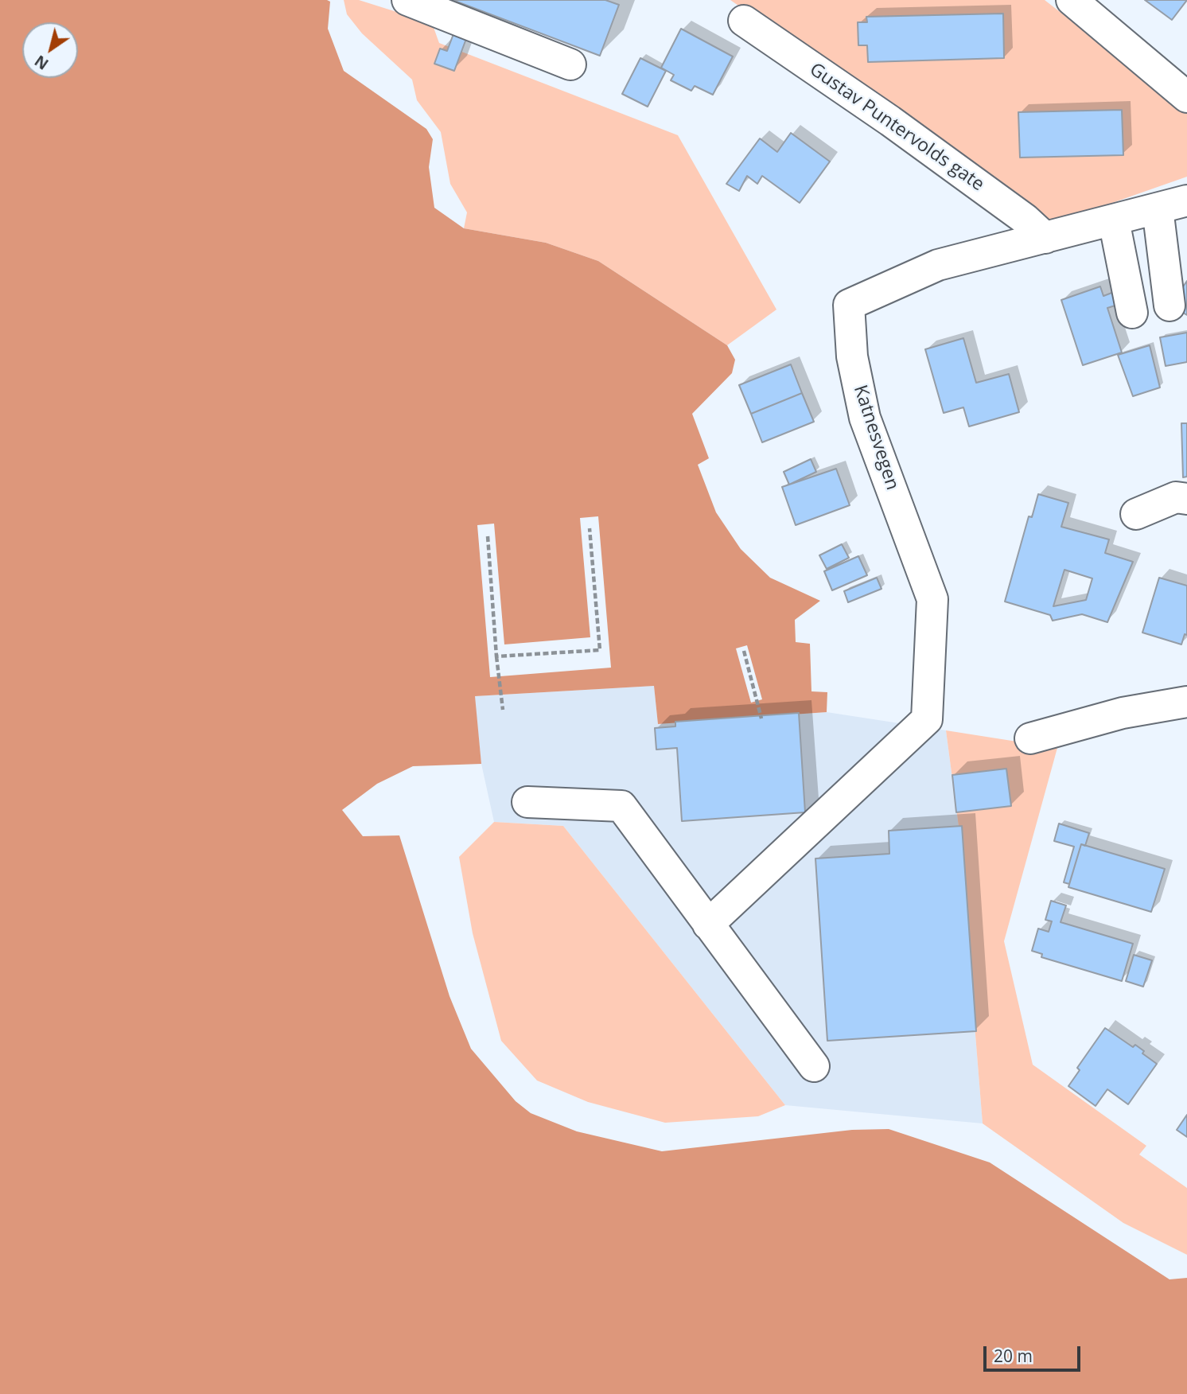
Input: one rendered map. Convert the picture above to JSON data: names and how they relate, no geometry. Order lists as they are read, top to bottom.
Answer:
{
  "streets": {
    "street": ["Gustav Puntervolds gate", "Katnesvegen"]
  },
  "crossings": [
    ["Gustav Puntervolds gate", "Katnesvegen"]
  ],
  "scale_bar": "20 m",
  "north": "bottom left"
}
